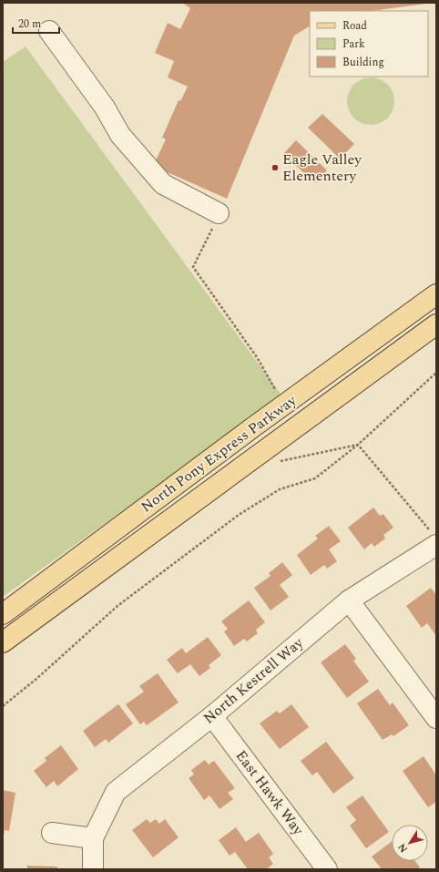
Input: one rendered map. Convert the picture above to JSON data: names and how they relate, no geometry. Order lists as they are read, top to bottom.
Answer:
{
  "streets": {
    "main road": ["North Pony Express Parkway"],
    "street": ["North Kestrell Way", "East Hawk Way"]
  },
  "crossings": [
    ["North Kestrell Way", "East Hawk Way"]
  ],
  "places": ["Eagle Valley Elementery"],
  "legend": ["Road", "Park", "Building"],
  "scale_bar": "20 m",
  "north": "bottom left"
}
